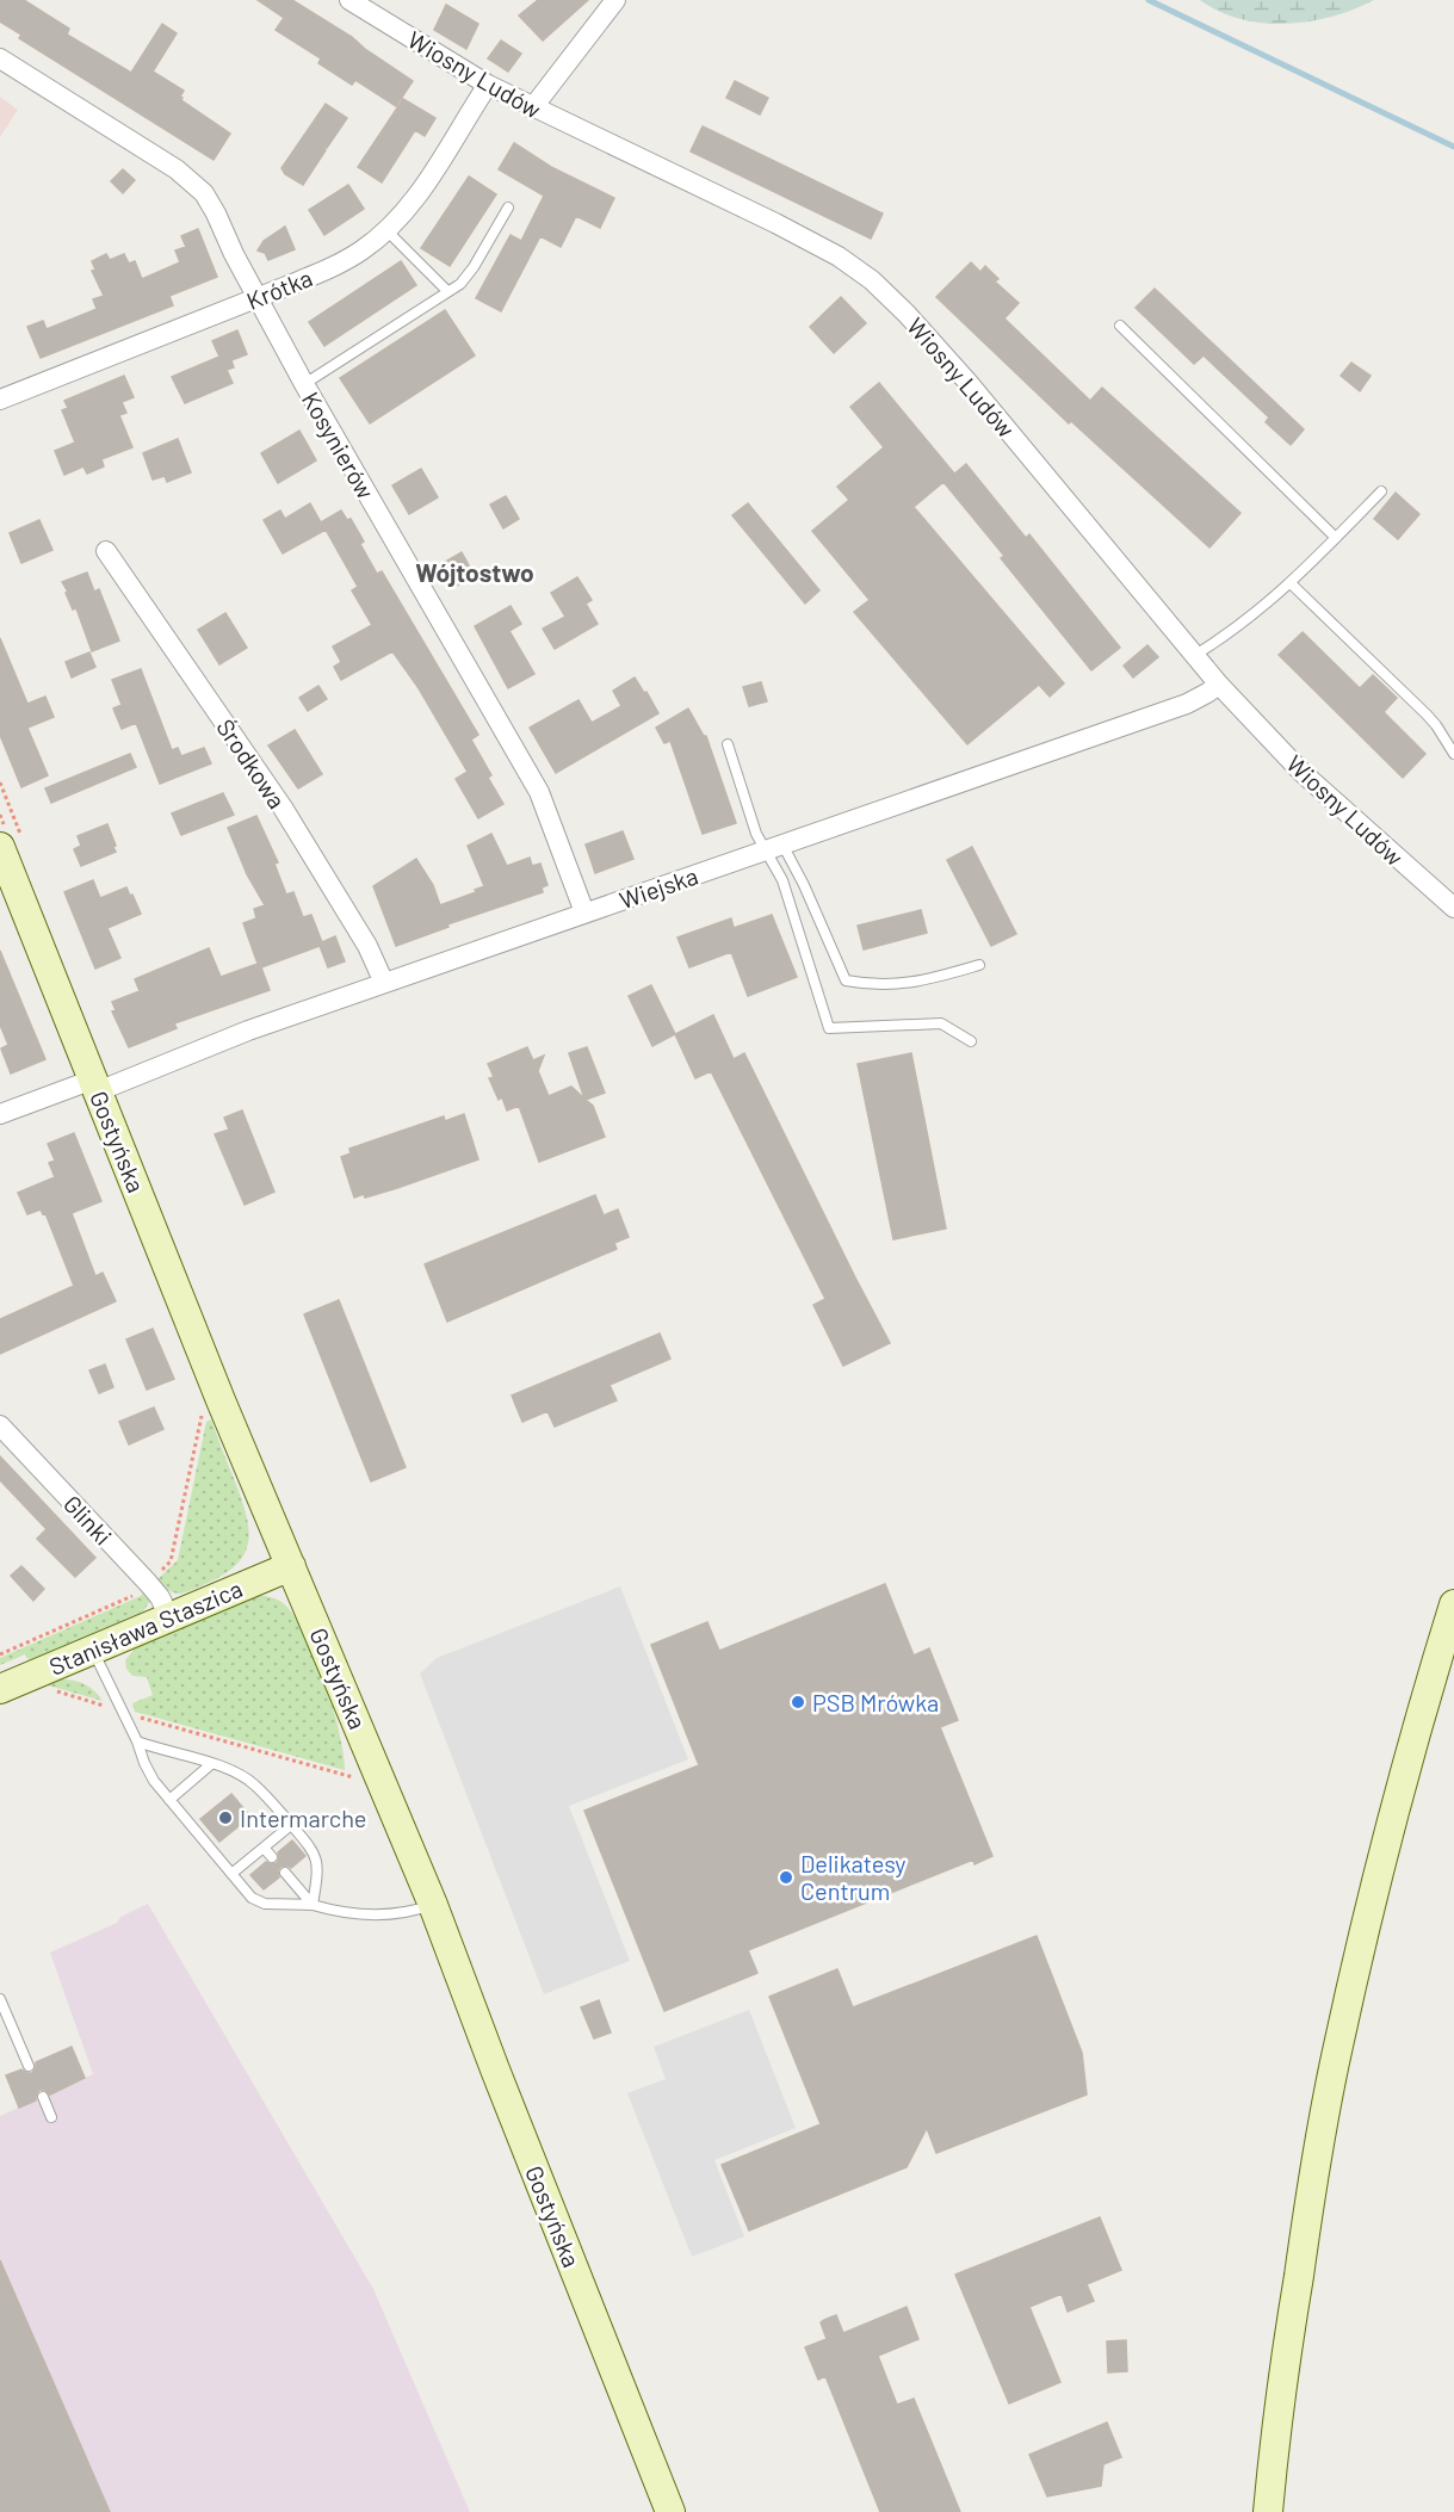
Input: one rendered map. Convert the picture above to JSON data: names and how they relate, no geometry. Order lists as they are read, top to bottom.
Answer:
{
  "streets": {
    "main road": ["Gostyńska", "Stanisława Staszica"],
    "street": [
      "Wiosny Ludów",
      "Krótka",
      "Kosynierów",
      "Środkowa",
      "Wiejska",
      "Glinki"
    ]
  },
  "crossings": [
    ["Wiosny Ludów", "Krótka"],
    ["Wiosny Ludów", "Wiejska"],
    ["Krótka", "Kosynierów"],
    ["Kosynierów", "Wiejska"],
    ["Środkowa", "Wiejska"],
    ["Wiejska", "Gostyńska"],
    ["Gostyńska", "Stanisława Staszica"],
    ["Glinki", "Stanisława Staszica"]
  ],
  "districts": ["Wójtostwo"],
  "places": ["PSB Mrówka", "Intermarche", "Delikatesy Centrum"]
}
